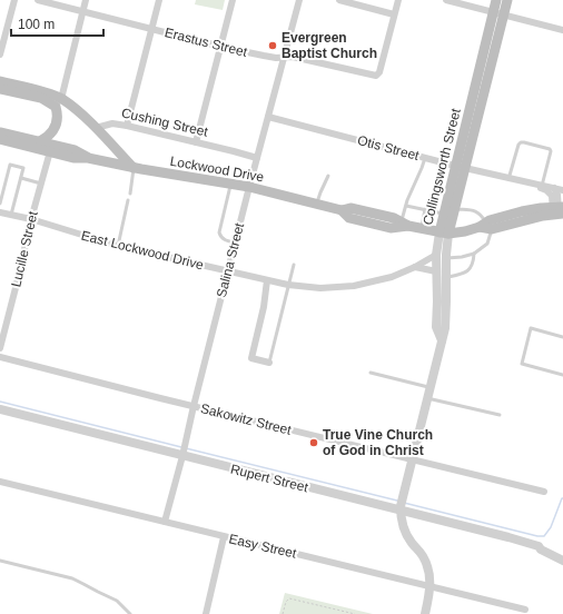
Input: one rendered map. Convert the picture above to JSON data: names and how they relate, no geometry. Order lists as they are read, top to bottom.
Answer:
{
  "streets": {
    "main road": ["Collingsworth Street", "Lockwood Drive"],
    "street": [
      "Erastus Street",
      "Cushing Street",
      "Otis Street",
      "Lucille Street",
      "East Lockwood Drive",
      "Salina Street",
      "Sakowitz Street",
      "Rupert Street",
      "Easy Street"
    ]
  },
  "crossings": [
    ["Erastus Street", "Salina Street"],
    ["Cushing Street", "Salina Street"],
    ["Otis Street", "Collingsworth Street"],
    ["Otis Street", "Lockwood Drive"],
    ["Otis Street", "Salina Street"],
    ["Collingsworth Street", "Lockwood Drive"],
    ["Collingsworth Street", "East Lockwood Drive"],
    ["Collingsworth Street", "Sakowitz Street"],
    ["Collingsworth Street", "Rupert Street"],
    ["Collingsworth Street", "Easy Street"],
    ["Lockwood Drive", "Lucille Street"],
    ["Lockwood Drive", "Salina Street"],
    ["Lucille Street", "East Lockwood Drive"],
    ["East Lockwood Drive", "Salina Street"],
    ["Salina Street", "Sakowitz Street"],
    ["Salina Street", "Rupert Street"],
    ["Salina Street", "Easy Street"]
  ],
  "places": ["Evergreen Baptist Church", "True Vine Church of God in Christ"],
  "scale_bar": "100 m"
}
